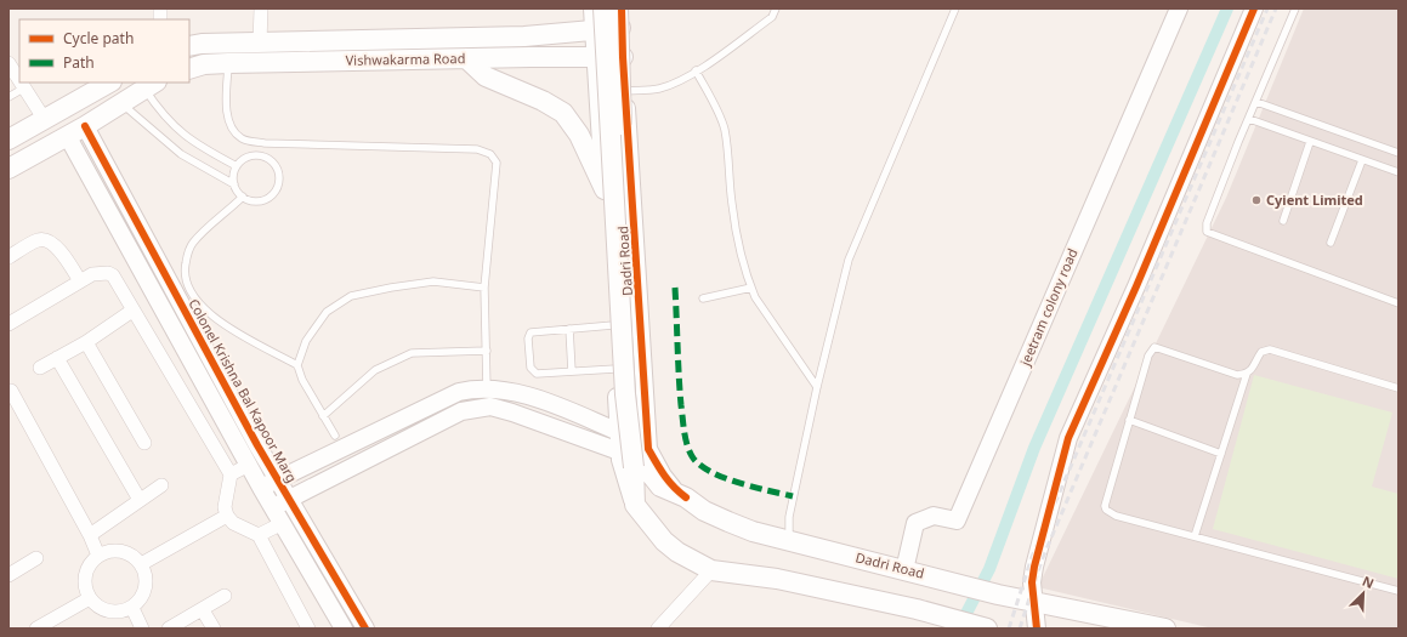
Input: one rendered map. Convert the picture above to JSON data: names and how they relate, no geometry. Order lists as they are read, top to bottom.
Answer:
{
  "streets": {
    "main road": ["Vishwakarma Road", "Dadri Road"],
    "street": ["jeetram colony road", "Colonel Krishna Bal Kapoor Marg"]
  },
  "crossings": [
    ["Vishwakarma Road", "Dadri Road"],
    ["Dadri Road", "jeetram colony road"]
  ],
  "places": ["Cyient Limited"],
  "legend": ["Cycle path", "Path"],
  "north": "top right"
}
